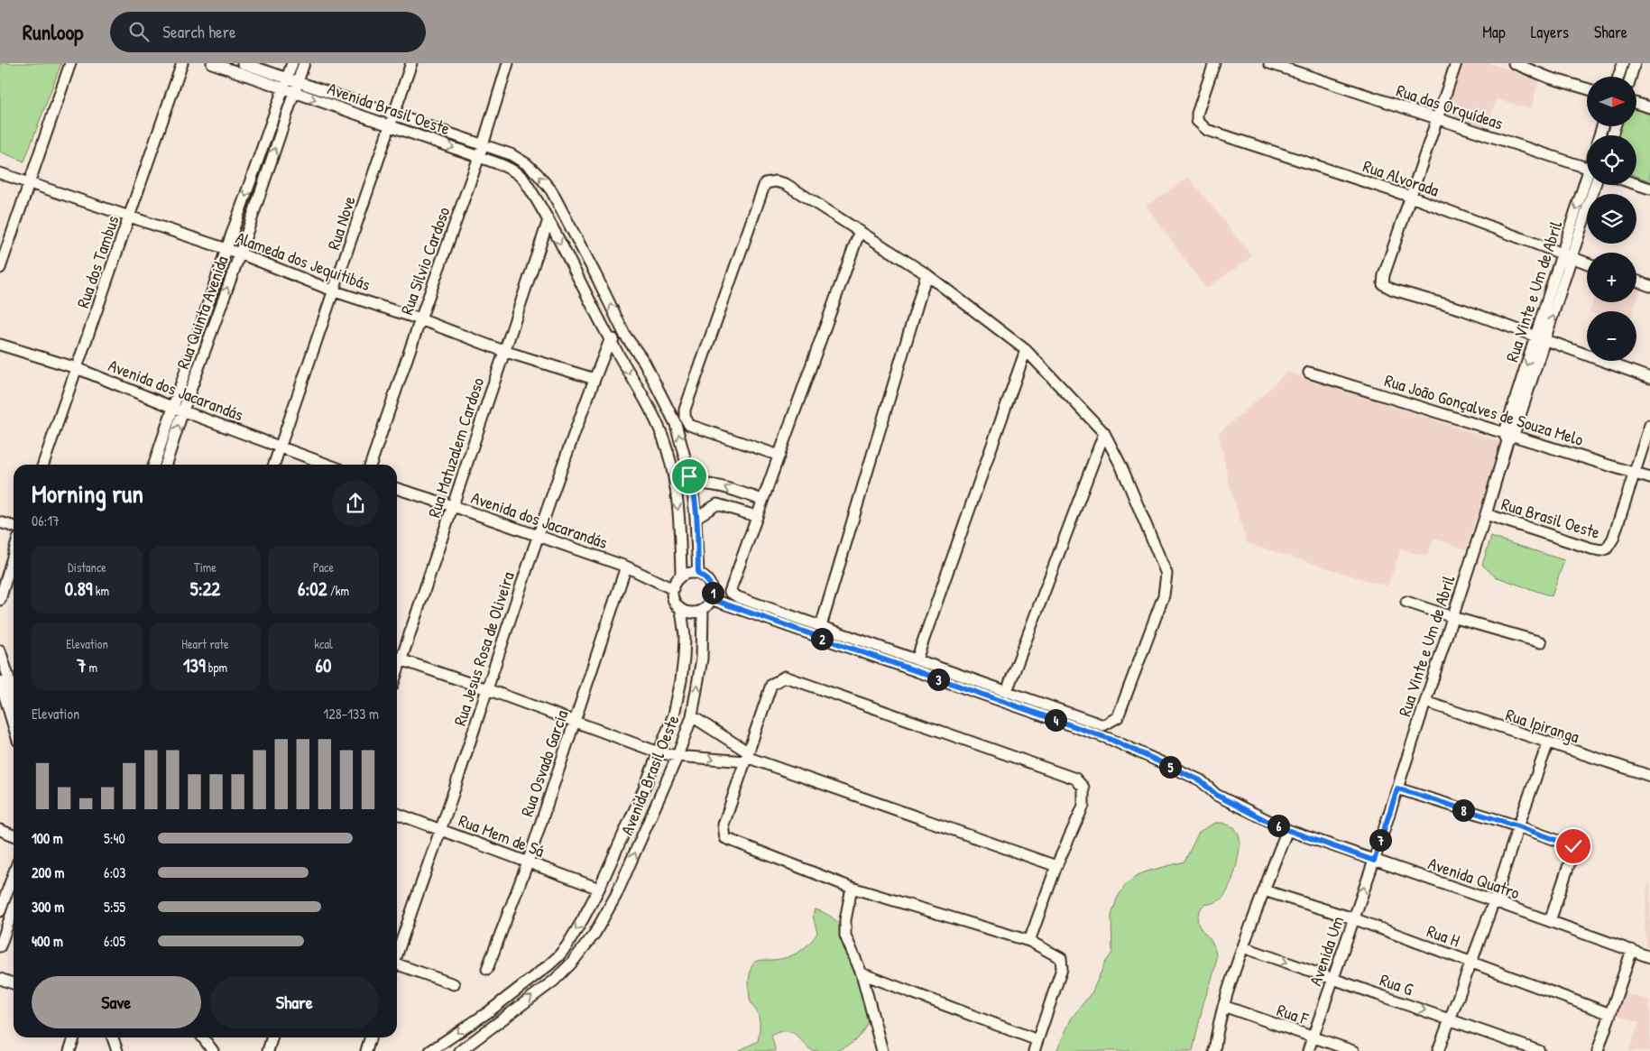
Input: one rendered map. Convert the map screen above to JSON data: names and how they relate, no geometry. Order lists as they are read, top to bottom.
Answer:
{
  "streets": {
    "street": [
      "Rua das Orquídeas",
      "Avenida Brasil Oeste",
      "Rua Alvorada",
      "Rua Nove",
      "Alameda dos Jequitibás",
      "Rua Silvio Cardoso",
      "Rua dos Tambus",
      "Rua Vinte e Um de Abril",
      "Rua Quinta Avenida",
      "Avenida dos Jacarandás",
      "Rua João Gonçalves de Souza Melo",
      "Rua Matuzalem Cardoso",
      "Rua Brasil Oeste",
      "Rua Jesus Rosa de Oliveira",
      "Rua Ipiranga",
      "Rua Osvado Garcia",
      "Rua Mem de Sá",
      "Avenida Quatro",
      "Rua H",
      "Avenida Um",
      "Rua G",
      "Rua F"
    ]
  },
  "crossings": [
    ["Avenida Brasil Oeste", "Rua Nove"],
    ["Avenida Brasil Oeste", "Rua Silvio Cardoso"],
    ["Avenida Brasil Oeste", "Rua Quinta Avenida"],
    ["Avenida Brasil Oeste", "Avenida dos Jacarandás"],
    ["Avenida Brasil Oeste", "Rua Matuzalem Cardoso"],
    ["Avenida Brasil Oeste", "Rua Jesus Rosa de Oliveira"],
    ["Avenida Brasil Oeste", "Rua Mem de Sá"],
    ["Avenida Brasil Oeste", "Avenida Quatro"],
    ["Rua Alvorada", "Rua Vinte e Um de Abril"],
    ["Rua Nove", "Alameda dos Jequitibás"],
    ["Rua Nove", "Avenida dos Jacarandás"],
    ["Alameda dos Jequitibás", "Rua Silvio Cardoso"],
    ["Alameda dos Jequitibás", "Rua dos Tambus"],
    ["Alameda dos Jequitibás", "Rua Quinta Avenida"],
    ["Alameda dos Jequitibás", "Rua Matuzalem Cardoso"],
    ["Alameda dos Jequitibás", "Rua Jesus Rosa de Oliveira"],
    ["Rua dos Tambus", "Avenida dos Jacarandás"],
    ["Rua Vinte e Um de Abril", "Rua João Gonçalves de Souza Melo"],
    ["Rua Vinte e Um de Abril", "Rua Brasil Oeste"],
    ["Rua Vinte e Um de Abril", "Rua Ipiranga"],
    ["Rua Vinte e Um de Abril", "Avenida Quatro"],
    ["Rua Vinte e Um de Abril", "Avenida Um"],
    ["Rua Quinta Avenida", "Avenida dos Jacarandás"],
    ["Avenida dos Jacarandás", "Rua Matuzalem Cardoso"],
    ["Avenida dos Jacarandás", "Rua Jesus Rosa de Oliveira"],
    ["Avenida dos Jacarandás", "Rua Osvado Garcia"],
    ["Avenida dos Jacarandás", "Avenida Quatro"],
    ["Rua João Gonçalves de Souza Melo", "Rua Brasil Oeste"],
    ["Rua Jesus Rosa de Oliveira", "Rua Mem de Sá"],
    ["Rua Osvado Garcia", "Rua Mem de Sá"],
    ["Avenida Quatro", "Avenida Um"],
    ["Rua H", "Avenida Um"],
    ["Avenida Um", "Rua G"],
    ["Avenida Um", "Rua F"]
  ],
  "one_way": ["Rua G"],
  "north": "right",
  "page": {
    "header": "Runloop",
    "search": "Search here",
    "nav": ["Map", "Layers", "Share"],
    "map_buttons": ["+", "−"],
    "heading": ["Morning run", "06:17"],
    "stats": [
      ["Distance", "0.89 km"],
      ["Time", "5:22"],
      ["Pace", "6:02 /km"],
      ["Elevation", "7 m"],
      ["Heart rate", "139 bpm"],
      ["kcal", "60"]
    ],
    "pins": [
      "1",
      "2",
      "3",
      "4",
      "5",
      "8",
      "6",
      "7"
    ],
    "chart": ["Elevation", "128–133 m"],
    "list": [
      {
        "name": "100 m",
        "note": "5:40"
      },
      {
        "name": "200 m",
        "note": "6:03"
      },
      {
        "name": "300 m",
        "note": "5:55"
      },
      {
        "name": "400 m",
        "note": "6:05"
      }
    ],
    "buttons": ["Save", "Share"]
  }
}
